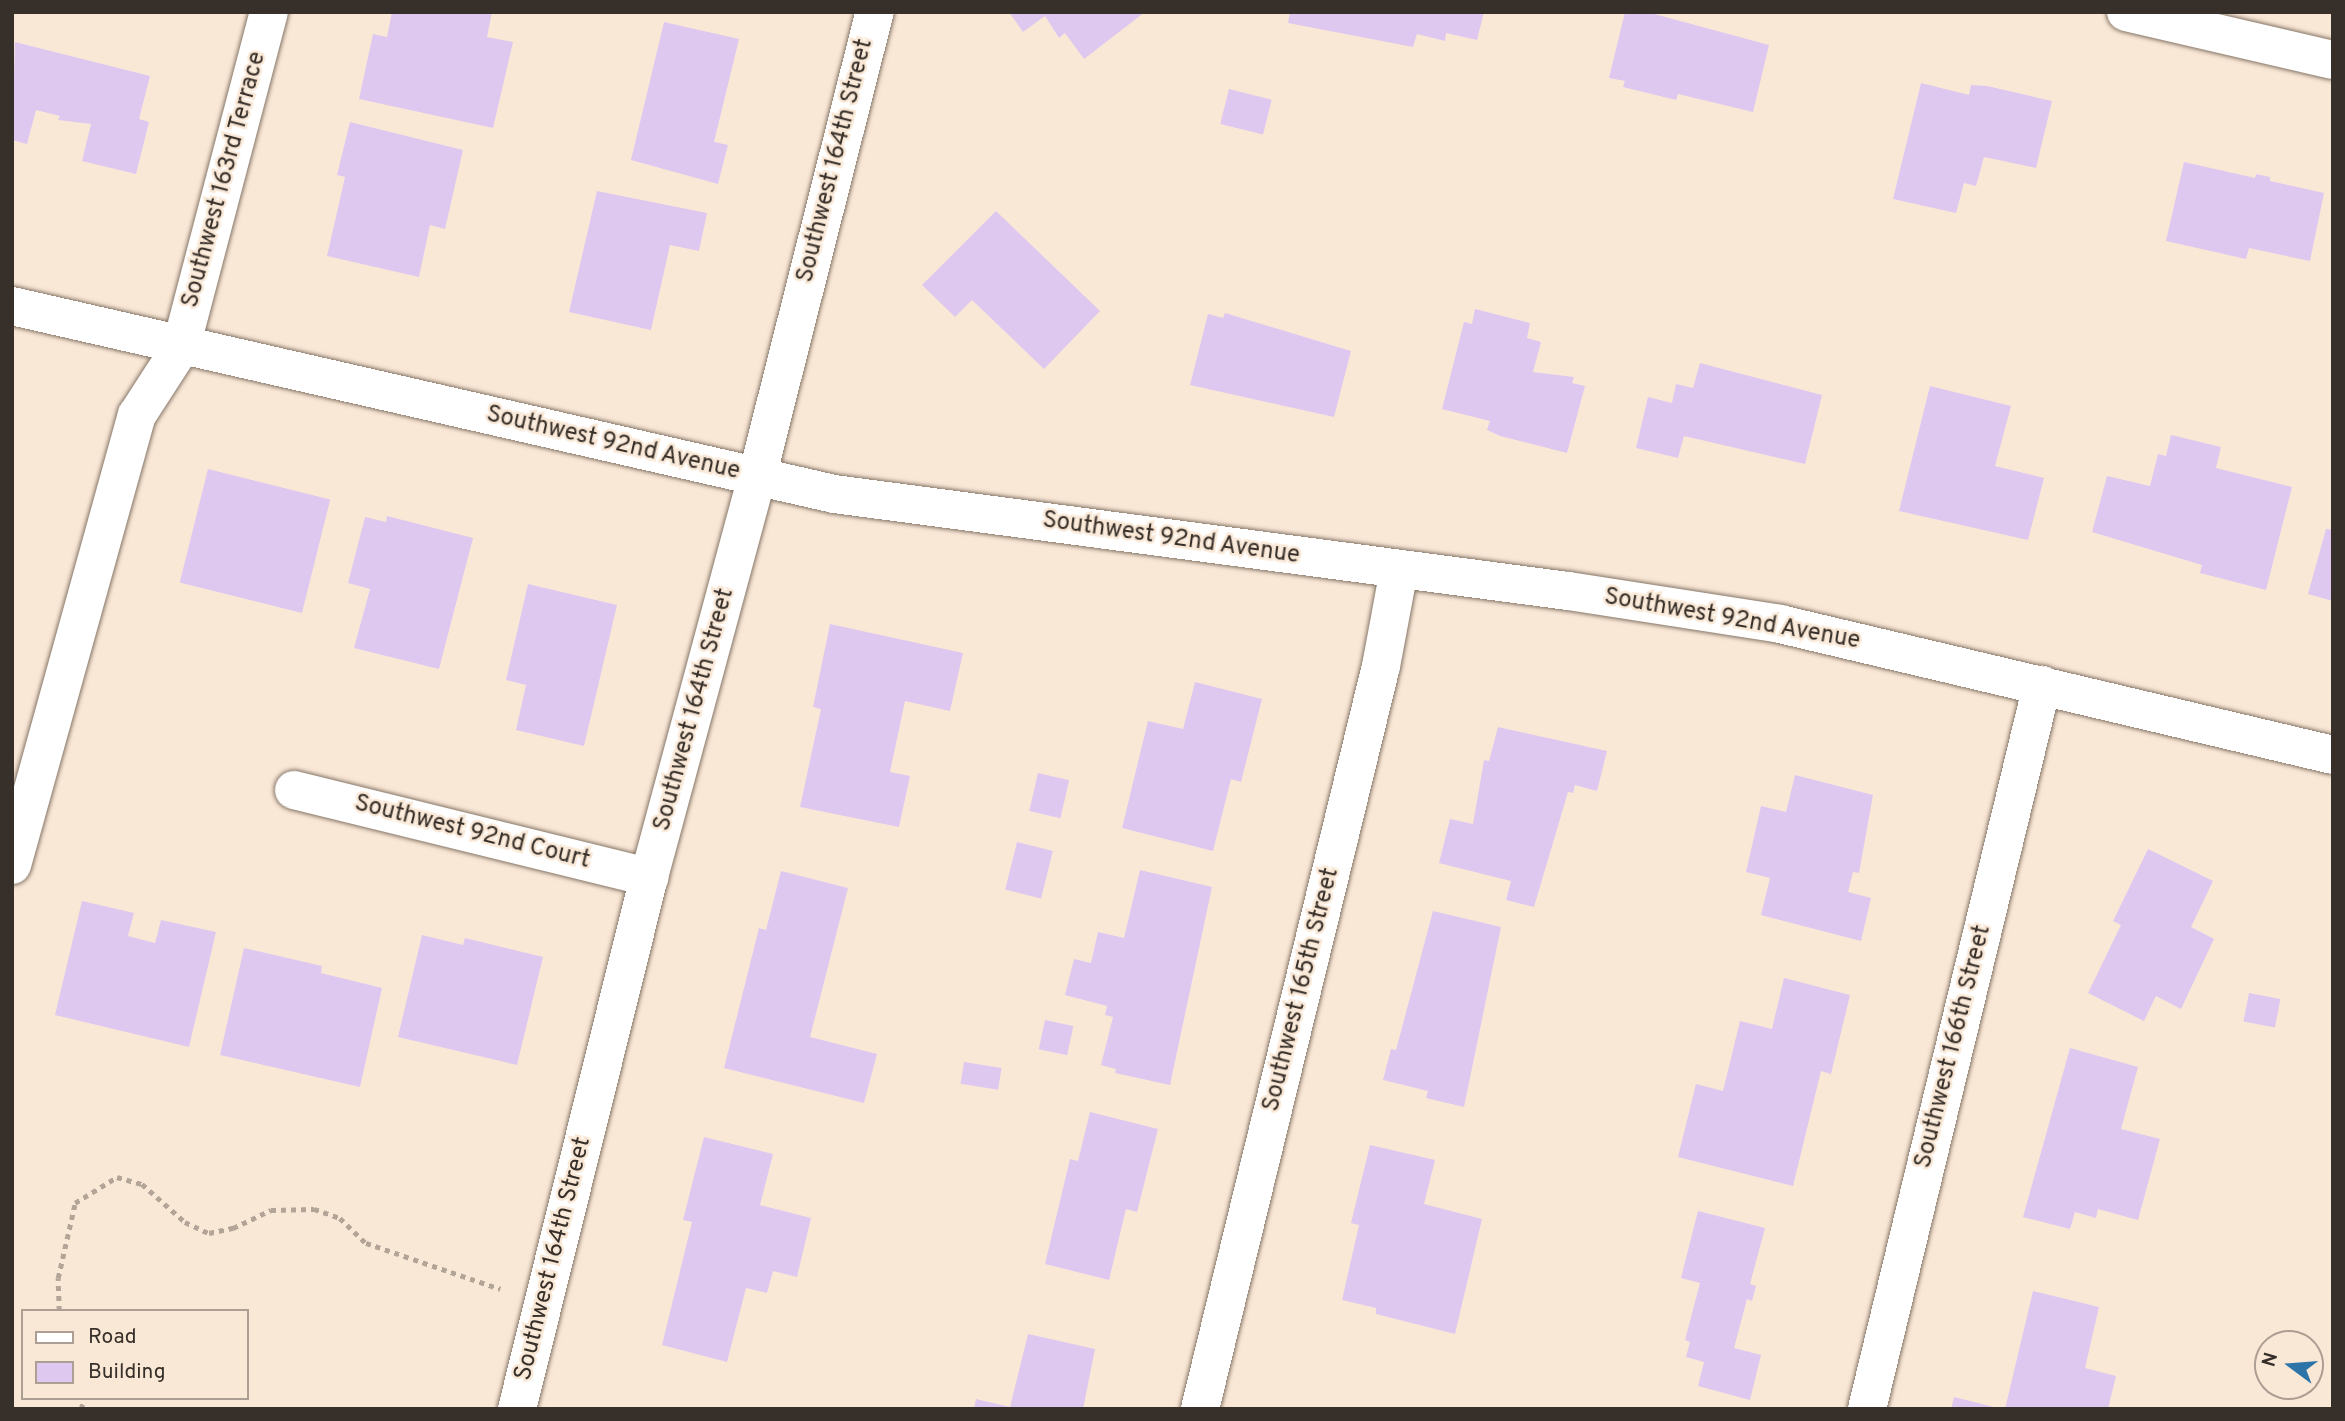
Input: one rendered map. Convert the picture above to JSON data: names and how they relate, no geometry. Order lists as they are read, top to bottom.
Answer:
{
  "streets": {
    "street": [
      "Southwest 164th Street",
      "Southwest 163rd Terrace",
      "Southwest 92nd Avenue",
      "Southwest 92nd Court",
      "Southwest 165th Street",
      "Southwest 166th Street"
    ]
  },
  "crossings": [
    ["Southwest 164th Street", "Southwest 92nd Avenue"],
    ["Southwest 164th Street", "Southwest 92nd Court"],
    ["Southwest 163rd Terrace", "Southwest 92nd Avenue"],
    ["Southwest 92nd Avenue", "Southwest 165th Street"],
    ["Southwest 92nd Avenue", "Southwest 166th Street"]
  ],
  "legend": ["Road", "Building"],
  "north": "left"
}
